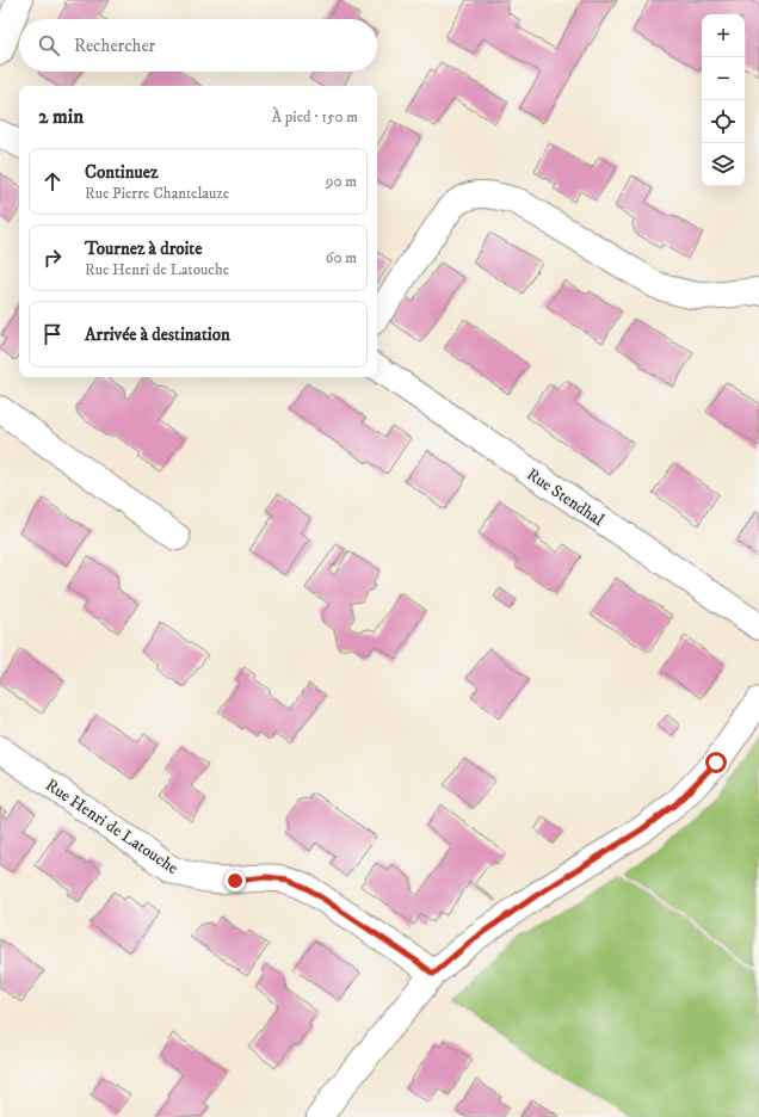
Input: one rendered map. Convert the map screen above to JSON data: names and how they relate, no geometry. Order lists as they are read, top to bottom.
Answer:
{
  "streets": {
    "street": ["Rue Stendhal", "Rue Henri de Latouche"]
  },
  "page": {
    "map_buttons": ["+", "−"],
    "search": "Rechercher",
    "heading": ["2 min", "À pied · 150 m"],
    "list": [
      ["Continuez", "Rue Pierre Chantelauze", "90 m"],
      ["Tournez à droite", "Rue Henri de Latouche", "60 m"],
      "Arrivée à destination"
    ]
  }
}
